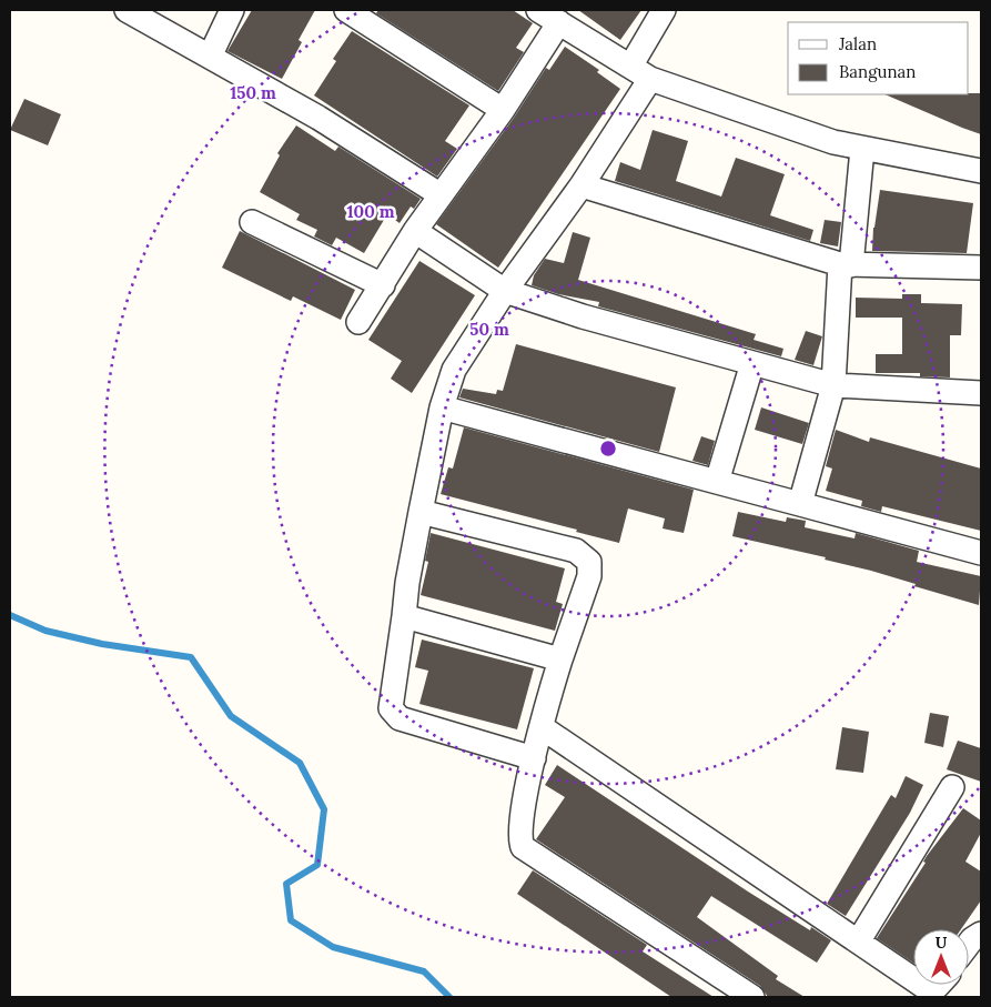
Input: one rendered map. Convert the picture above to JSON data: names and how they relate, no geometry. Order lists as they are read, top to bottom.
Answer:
{
  "legend": ["Jalan", "Bangunan"],
  "north": "top",
  "rings": ["150 m", "100 m", "50 m"]
}
